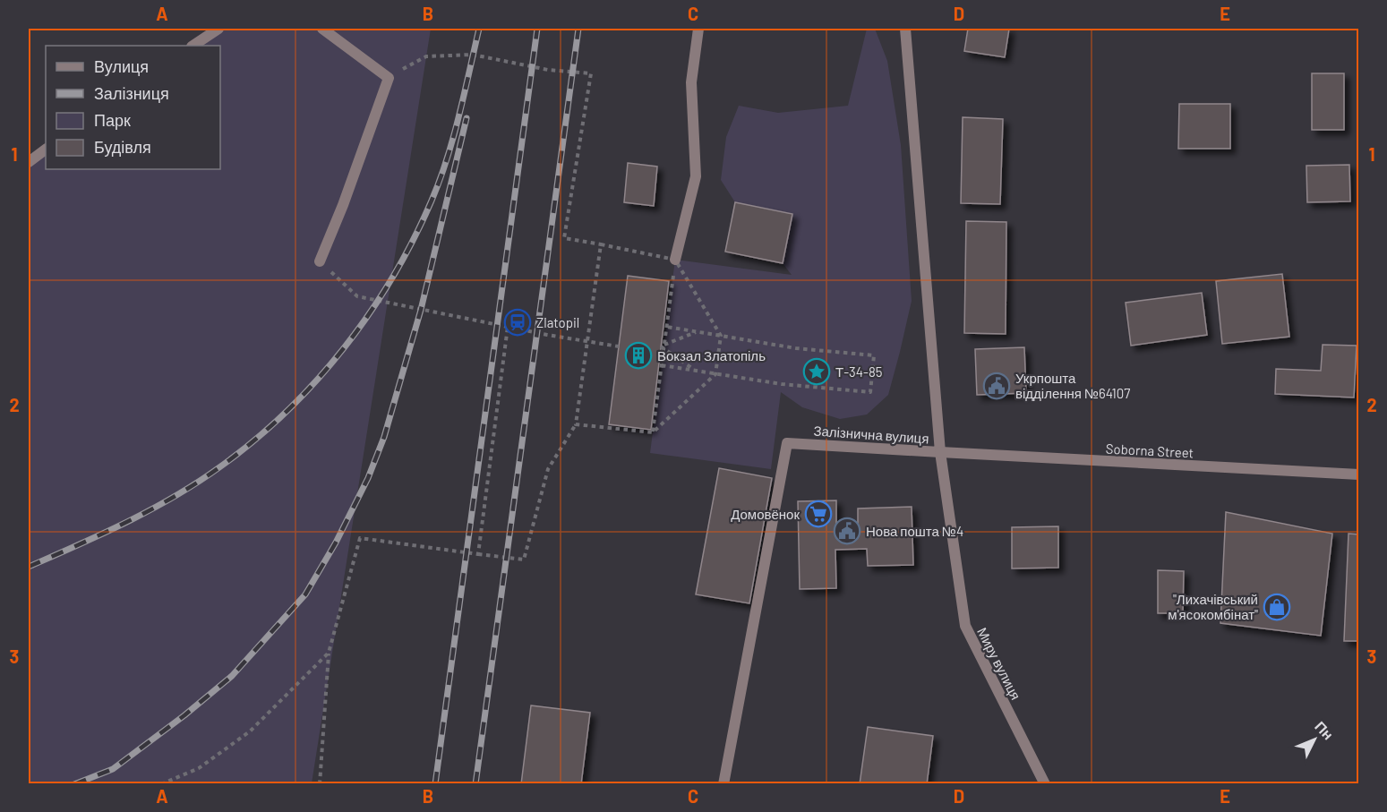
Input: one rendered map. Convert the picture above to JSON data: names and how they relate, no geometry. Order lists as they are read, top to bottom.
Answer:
{
  "streets": {
    "street": ["Залізнична вулиця", "Soborna Street", "Миру вулиця"]
  },
  "crossings": [
    ["Залізнична вулиця", "Soborna Street"],
    ["Залізнична вулиця", "Миру вулиця"],
    ["Soborna Street", "Миру вулиця"]
  ],
  "places": {
    "station": ["Zlatopil"],
    "building": ["Вокзал Златопіль"],
    "place": ["Т-34-85"],
    "public building": ["Укрпошта відділення №64107", "Нова пошта №4"],
    "supermarket": ["Домовёнок"],
    "shop": ["\"Лихачівський м'ясокомбінат\""]
  },
  "legend": [
    "Вулиця",
    "Залізниця",
    "Парк",
    "Будівля"
  ],
  "north": "top right",
  "grid": {
    "columns": [
      "A",
      "B",
      "C",
      "D",
      "E"
    ],
    "rows": ["1", "2", "3"]
  }
}
